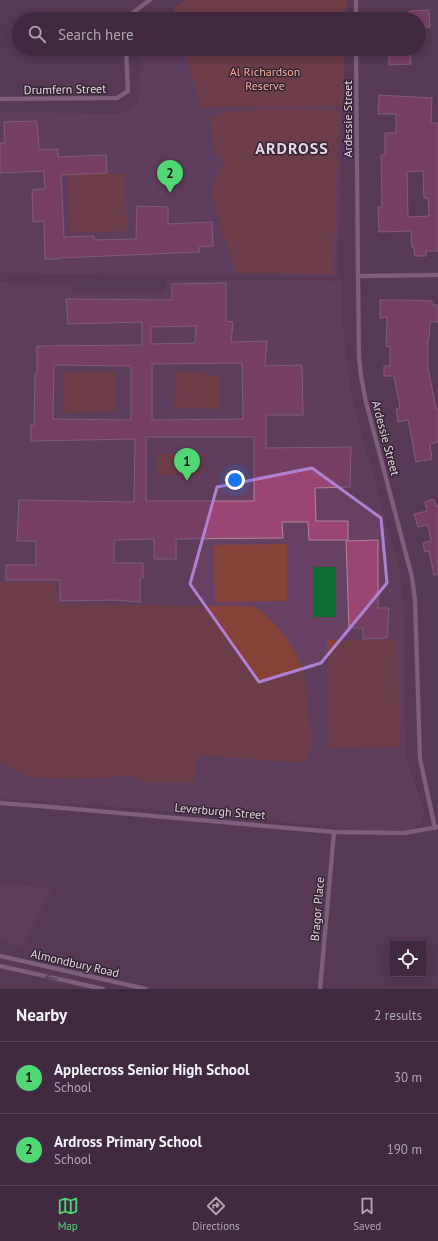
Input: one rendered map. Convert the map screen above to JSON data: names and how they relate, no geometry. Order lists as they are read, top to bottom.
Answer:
{
  "streets": {
    "street": [
      "Drumfern Street",
      "Ardessie Street",
      "Leverburgh Street",
      "Bragor Place",
      "Almondbury Road"
    ]
  },
  "crossings": [
    ["Ardessie Street", "Leverburgh Street"],
    ["Leverburgh Street", "Bragor Place"]
  ],
  "districts": ["ARDROSS"],
  "parks": ["Al Richardson Reserve"],
  "page": {
    "search": "Search here",
    "pins": ["2", "1"],
    "heading": ["Nearby", "2 results"],
    "list": [
      {
        "mark": "1",
        "name": "Applecross Senior High School",
        "note": "School",
        "value": "30 m"
      },
      {
        "mark": "2",
        "name": "Ardross Primary School",
        "note": "School",
        "value": "190 m"
      }
    ],
    "nav": ["Map", "Directions", "Saved"]
  }
}
